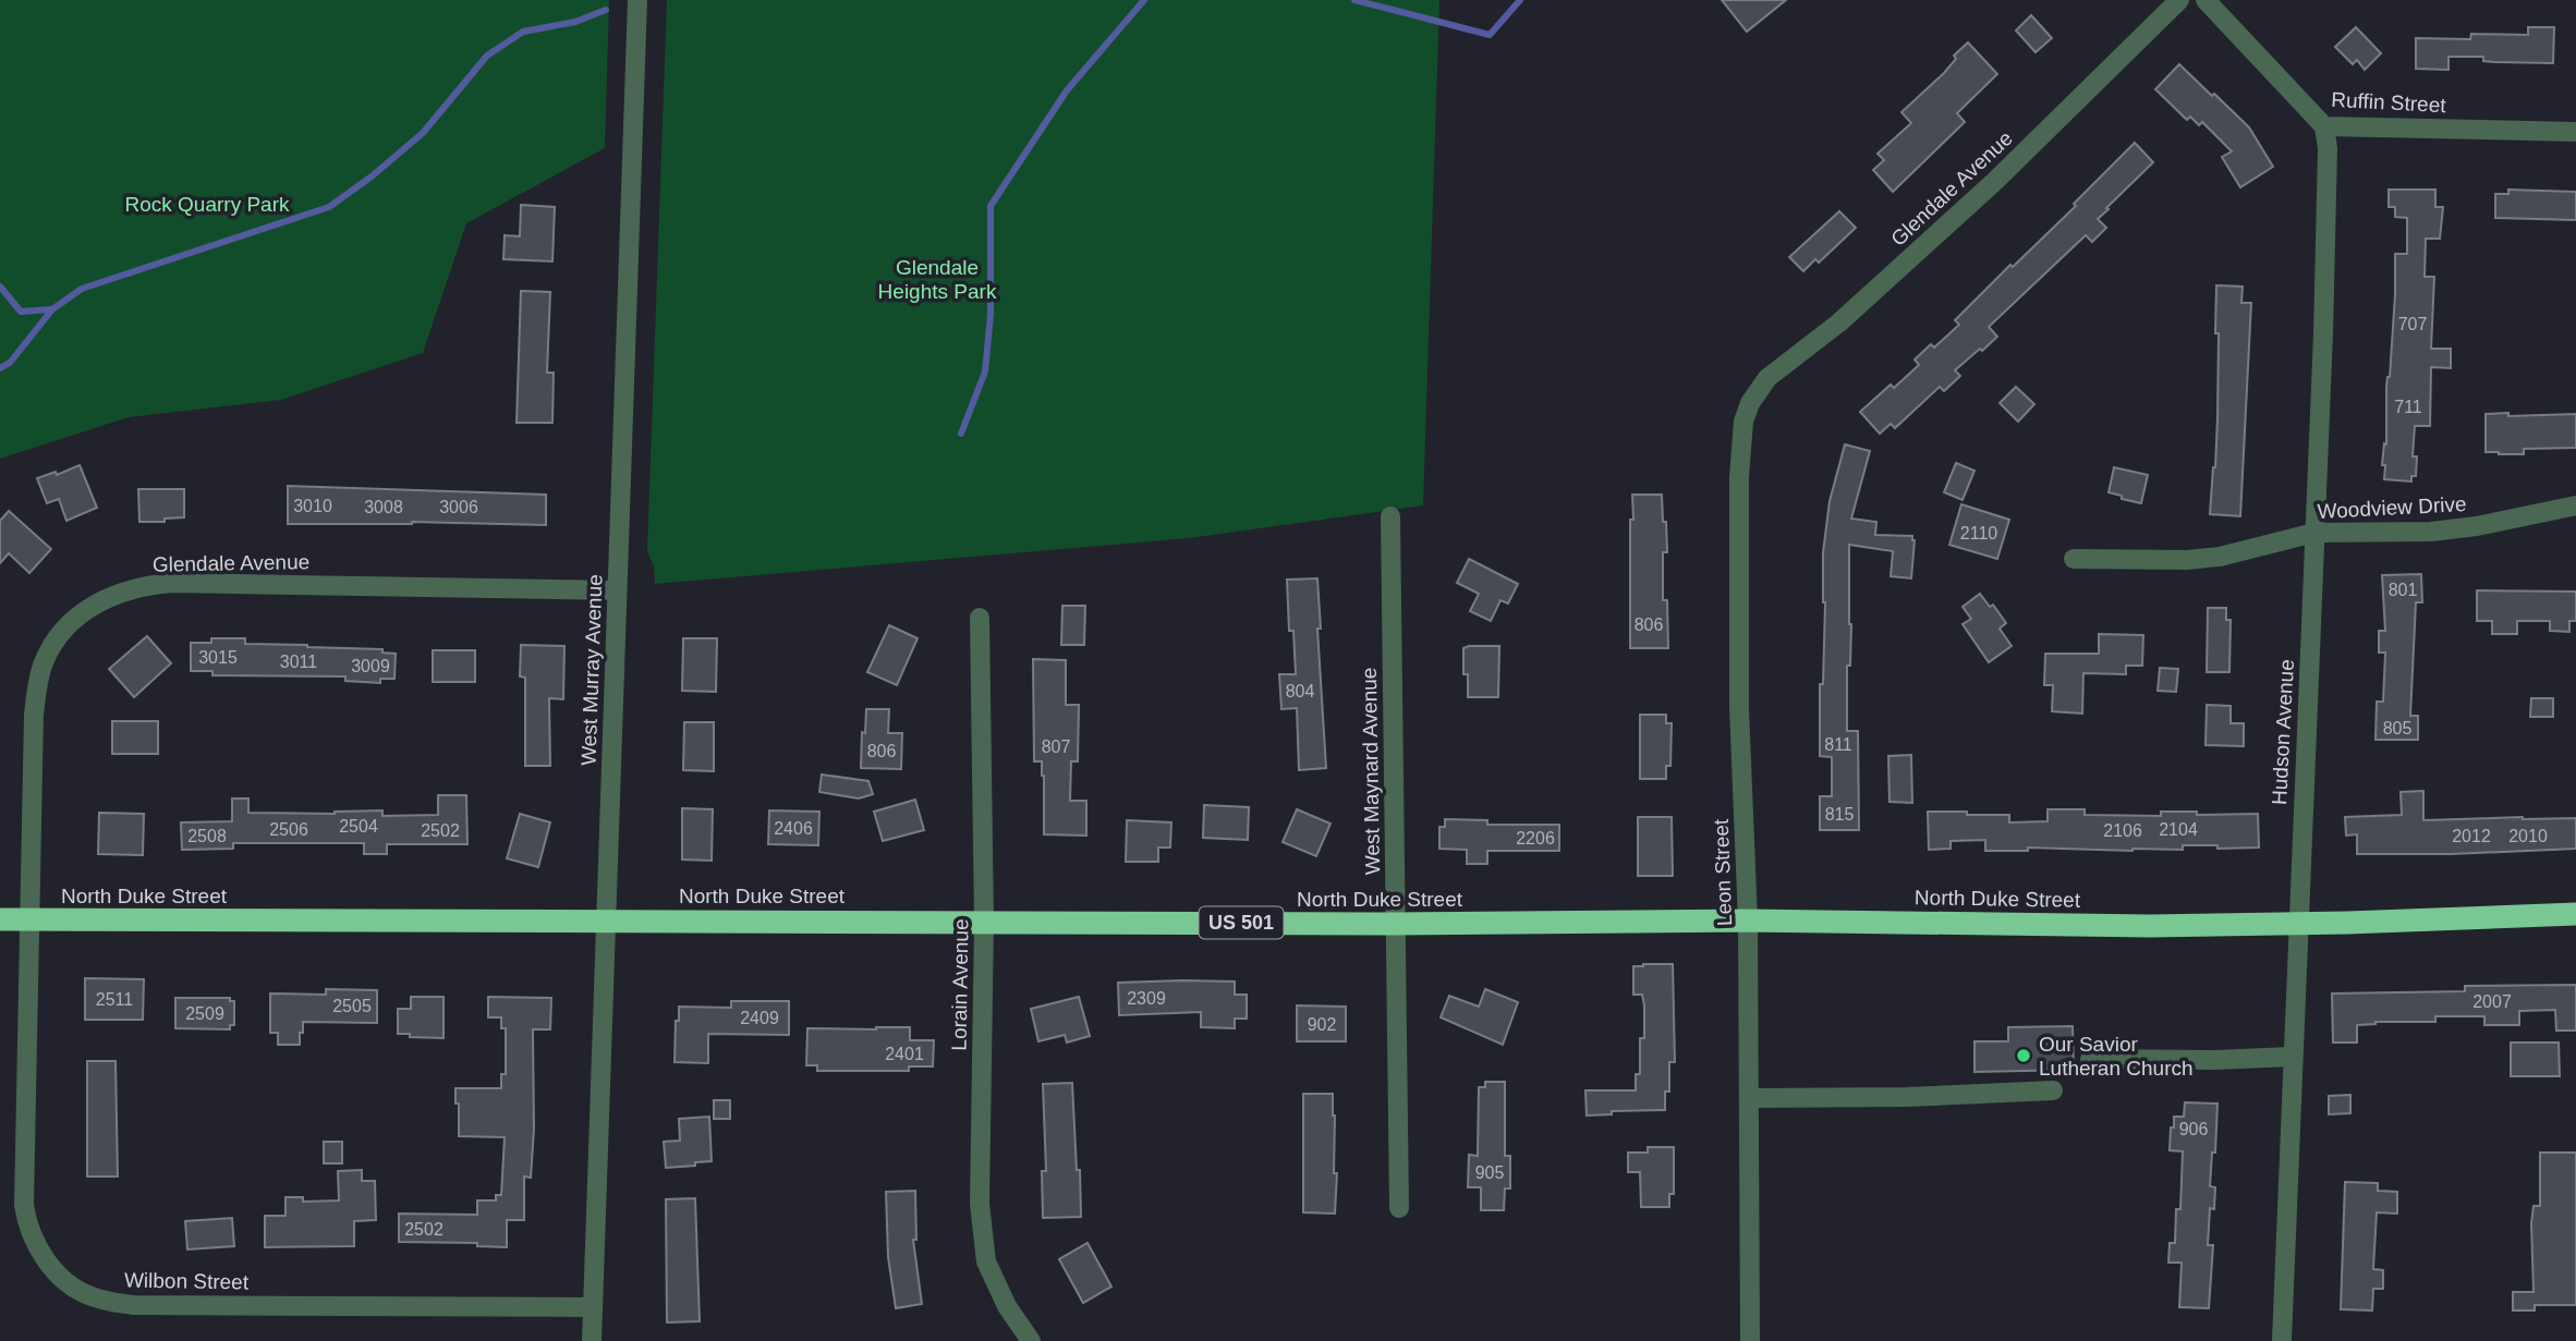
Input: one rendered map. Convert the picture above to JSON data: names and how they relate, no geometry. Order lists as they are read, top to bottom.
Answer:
{
  "streets": {
    "highway": ["North Duke Street", "US 501"],
    "street": [
      "Ruffin Street",
      "Glendale Avenue",
      "Woodview Drive",
      "West Murray Avenue",
      "Hudson Avenue",
      "West Maynard Avenue",
      "Leon Street",
      "Lorain Avenue",
      "Wilbon Street"
    ]
  },
  "crossings": [
    ["Ruffin Street", "Hudson Avenue"],
    ["Glendale Avenue", "West Murray Avenue"],
    ["Glendale Avenue", "Leon Street"],
    ["Glendale Avenue", "North Duke Street"],
    ["Glendale Avenue", "Wilbon Street"],
    ["Woodview Drive", "Hudson Avenue"],
    ["West Murray Avenue", "North Duke Street"],
    ["West Murray Avenue", "Wilbon Street"],
    ["Hudson Avenue", "North Duke Street"],
    ["West Maynard Avenue", "North Duke Street"],
    ["Leon Street", "North Duke Street"],
    ["North Duke Street", "Lorain Avenue"],
    ["North Duke Street", "Wilbon Street"]
  ],
  "parks": ["Rock Quarry Park", "Glendale Heights Park"],
  "places": ["Our Savior Lutheran Church"],
  "house_numbers": [
    "707",
    "711",
    "3010",
    "3008",
    "3006",
    "2110",
    "801",
    "806",
    "3015",
    "3011",
    "3009",
    "804",
    "805",
    "811",
    "807",
    "806",
    "815",
    "2504",
    "2406",
    "2506",
    "2104",
    "2502",
    "2106",
    "2508",
    "2012",
    "2010",
    "2206",
    "2309",
    "2511",
    "2007",
    "2505",
    "2509",
    "2409",
    "902",
    "2401",
    "906",
    "905",
    "2502"
  ]
}
